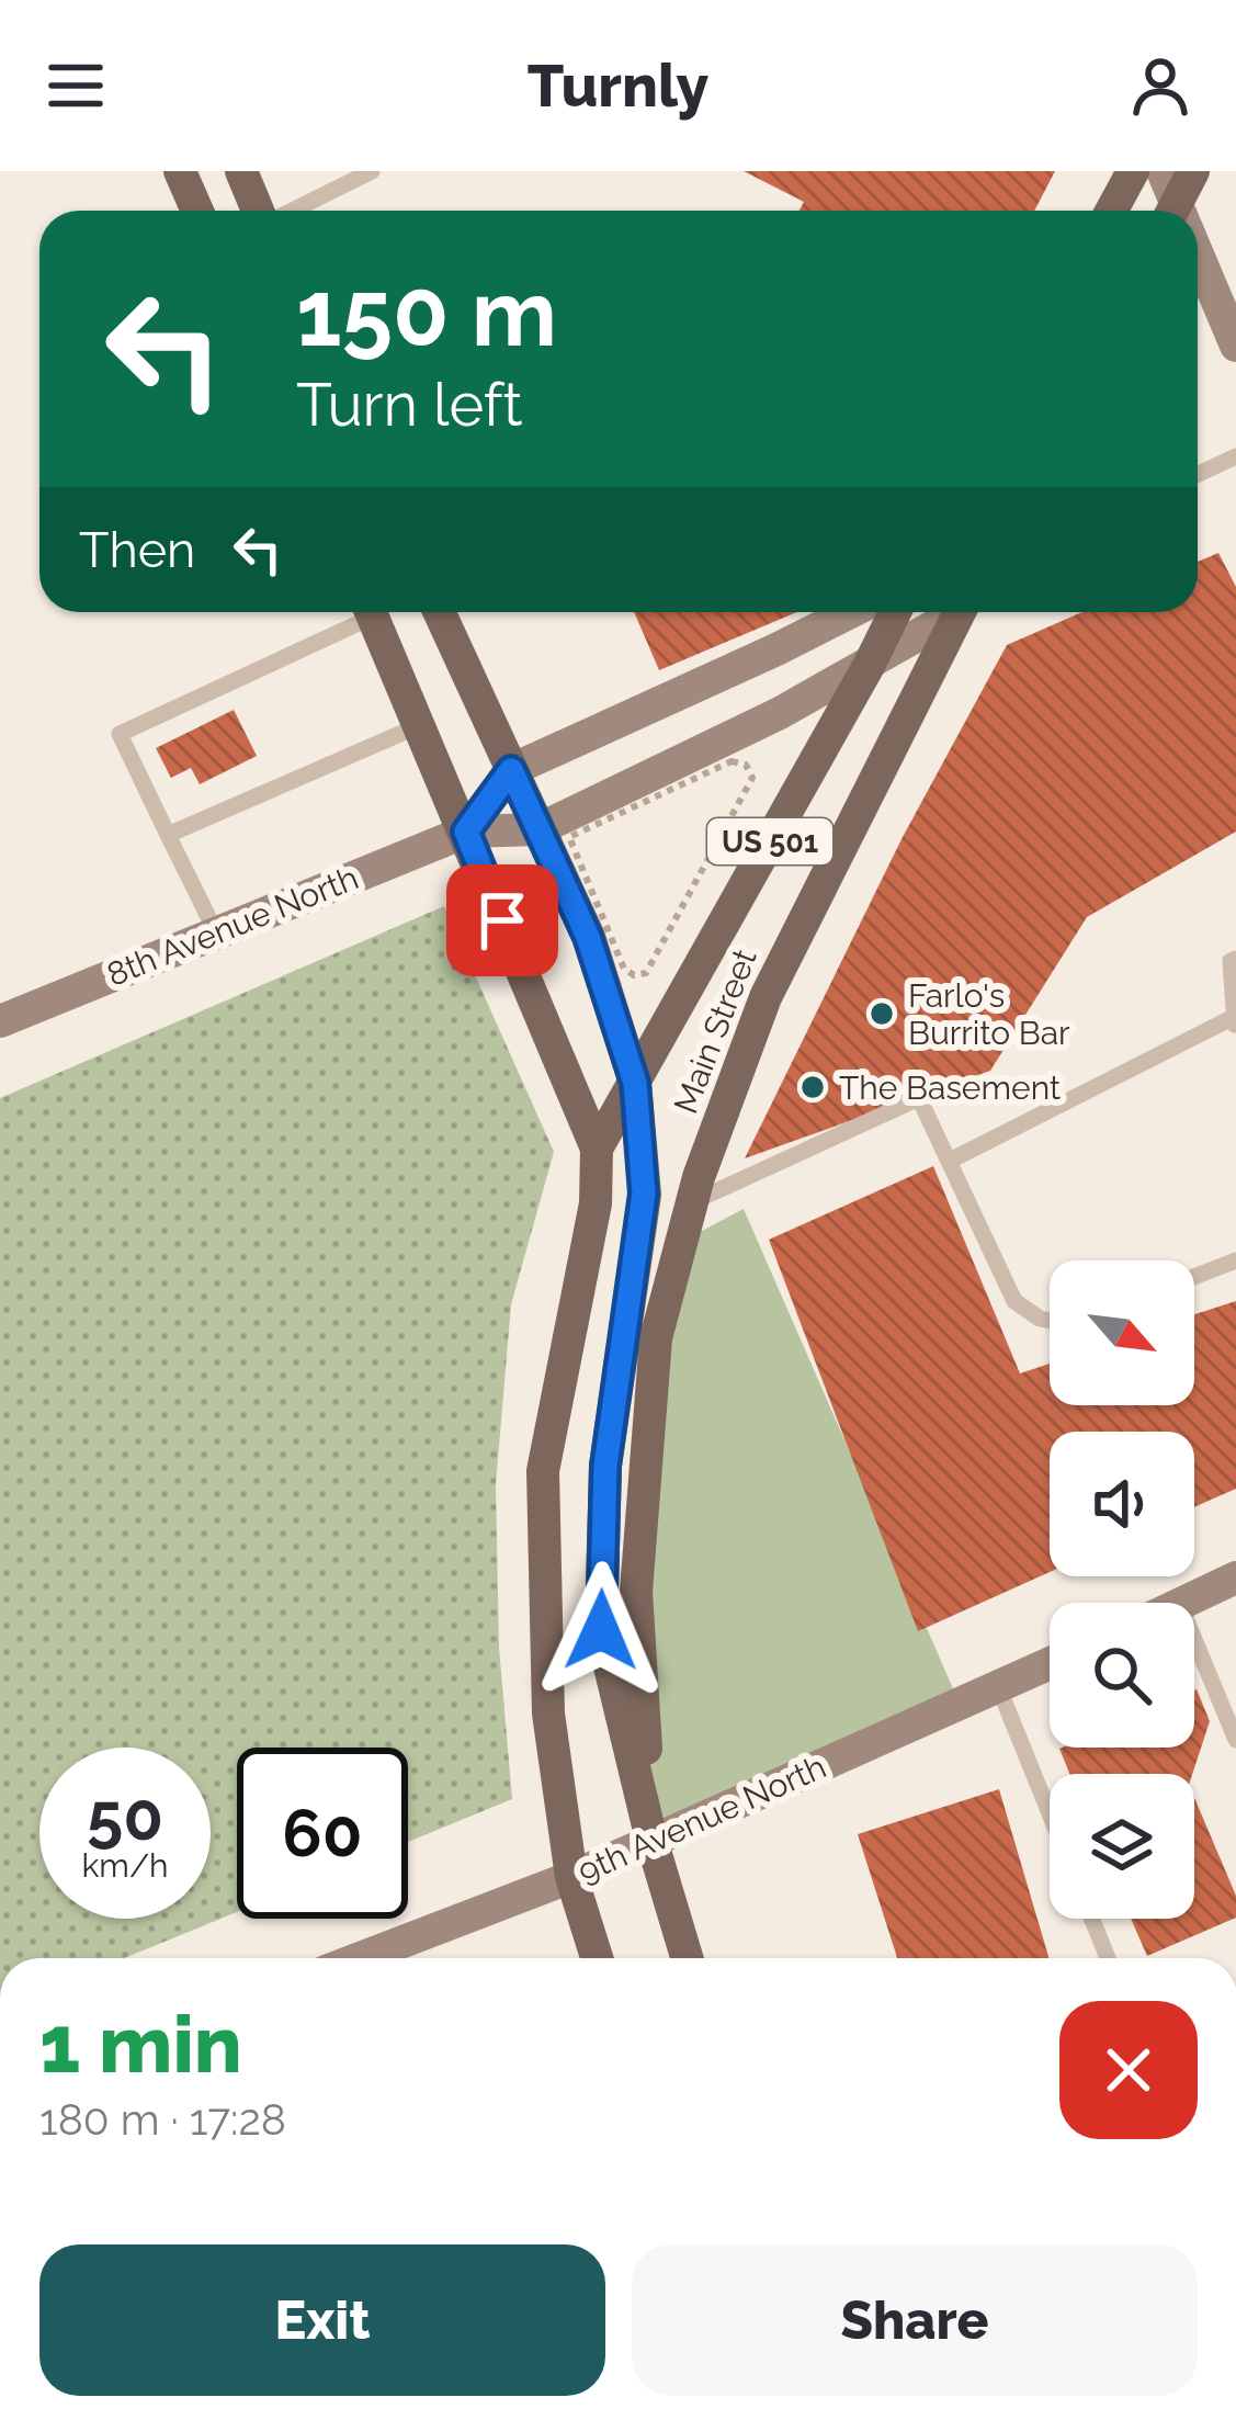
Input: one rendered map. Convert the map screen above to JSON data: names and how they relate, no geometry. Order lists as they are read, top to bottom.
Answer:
{
  "streets": {
    "main road": ["US 501", "Main Street"],
    "street": ["8th Avenue North", "9th Avenue North"]
  },
  "crossings": [
    ["Main Street", "9th Avenue North"]
  ],
  "places": ["Farlo's Burrito Bar", "The Basement"],
  "north": "bottom right",
  "page": {
    "header": "Turnly",
    "turn": ["150 m", "Turn left"],
    "then": "Then",
    "speed": "50 km/h",
    "limit": "60",
    "heading": ["1 min", "180 m · 17:28"],
    "buttons": ["Exit", "Share"]
  }
}
